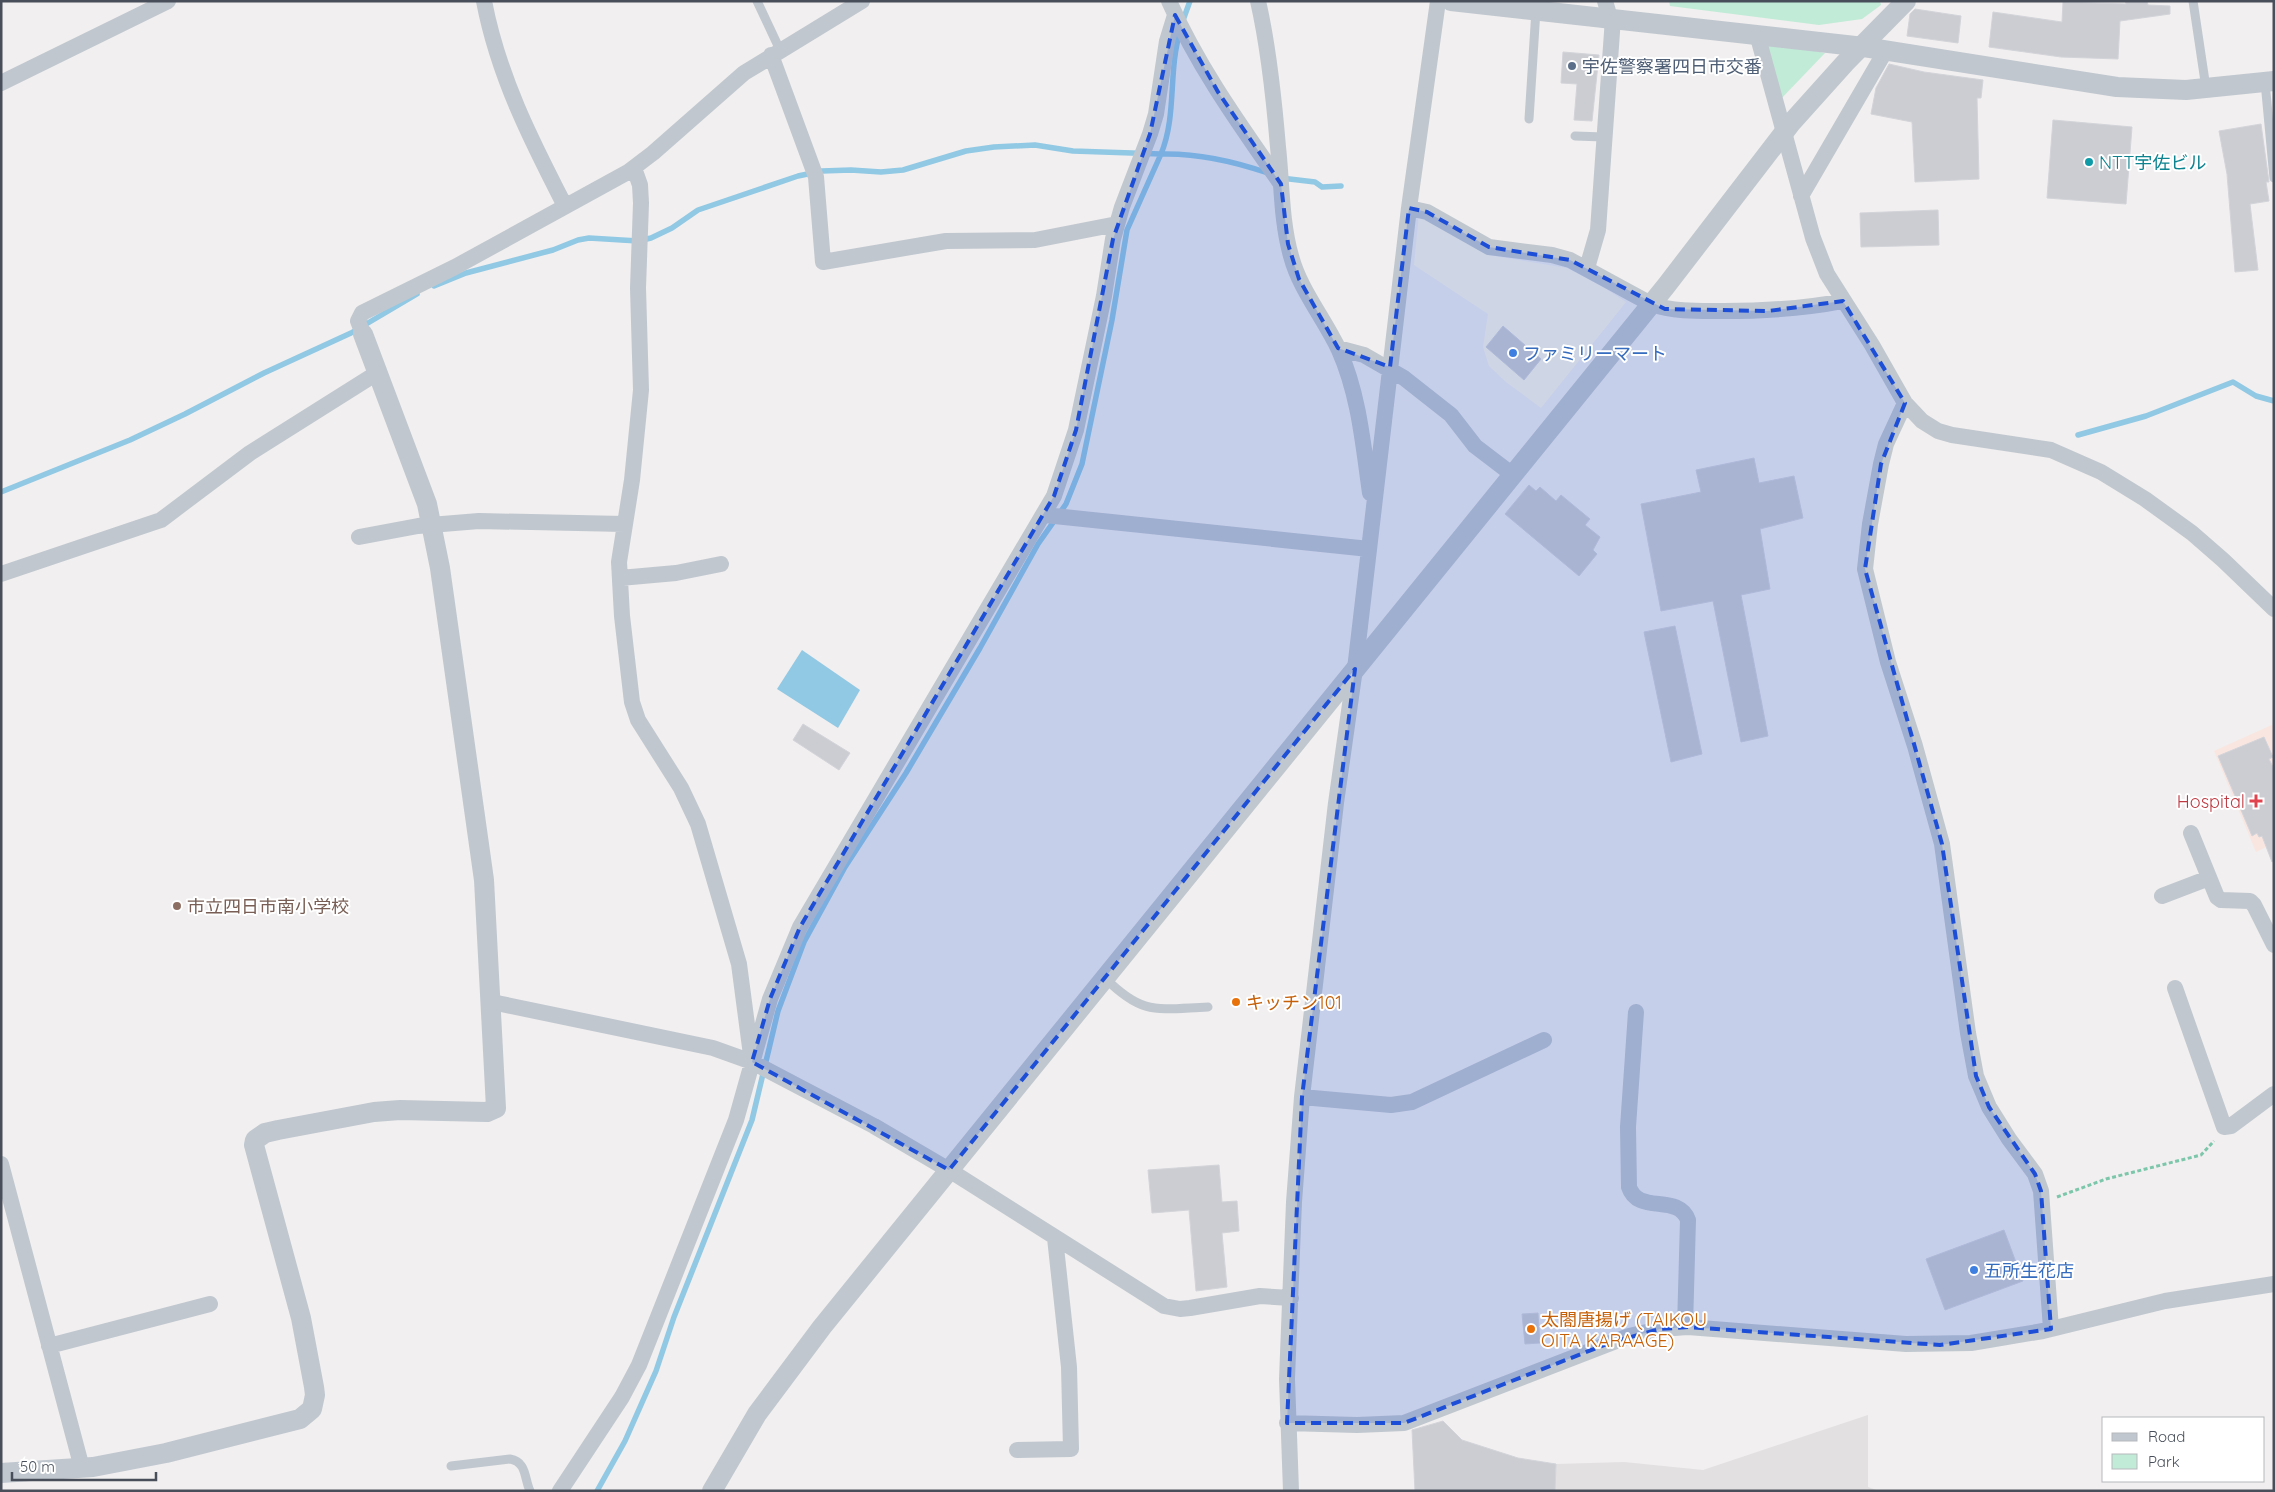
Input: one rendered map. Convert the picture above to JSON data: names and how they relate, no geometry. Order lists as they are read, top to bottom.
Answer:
{
  "places": {
    "other": [
      "宇佐警察署四日市交番",
      "NTT宇佐ビル",
      "ファミリーマート",
      "市立四日市南小学校",
      "キッチン101",
      "五所生花店",
      "太閤唐揚げ (TAIKOU OITA KARAAGE)"
    ],
    "health": ["Hospital"]
  },
  "legend": ["Road", "Park"],
  "scale_bar": "50 m"
}
